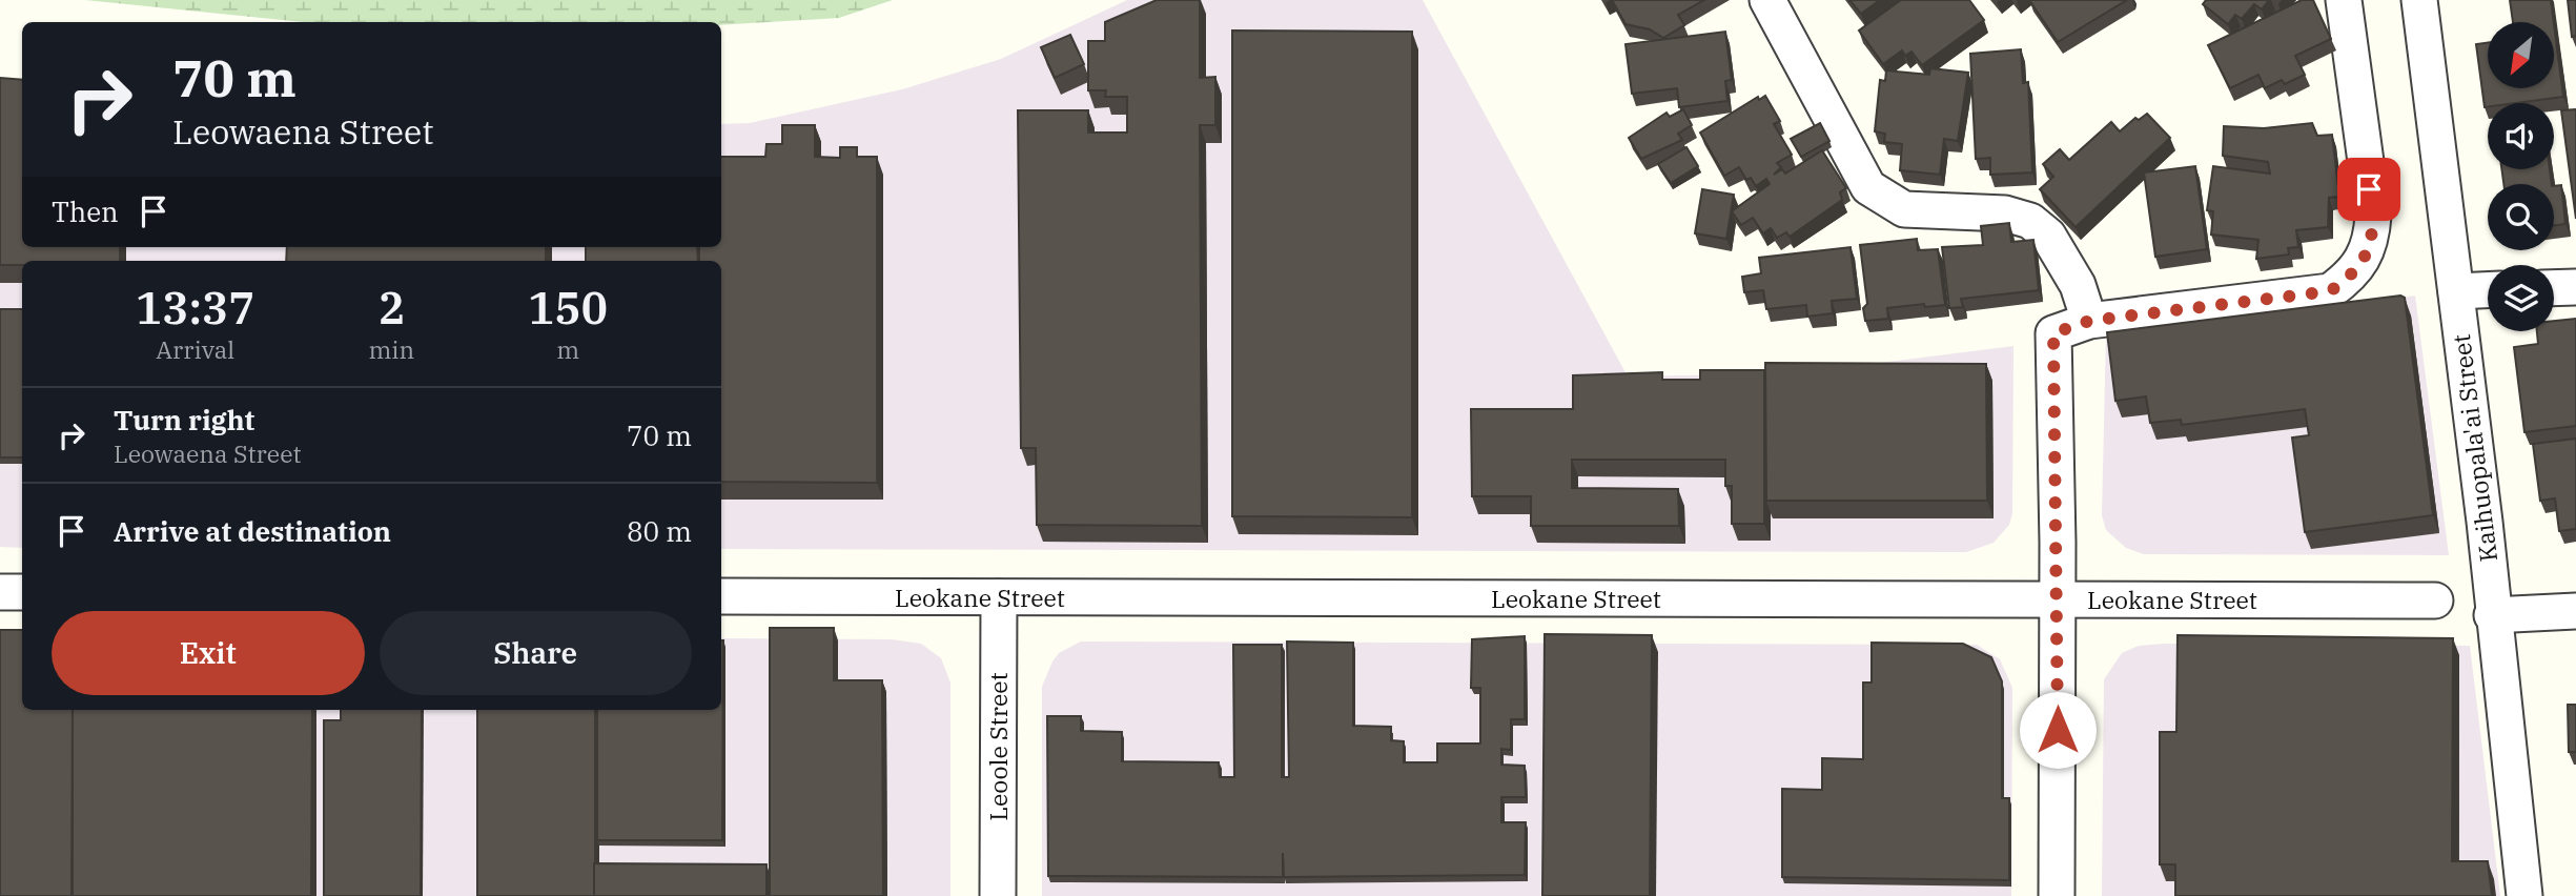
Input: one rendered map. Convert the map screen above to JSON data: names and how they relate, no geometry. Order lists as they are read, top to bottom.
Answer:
{
  "streets": {
    "street": ["Kaihuopala'ai Street", "Leokane Street", "Leoole Street"]
  },
  "crossings": [
    ["Leokane Street", "Leoole Street"]
  ],
  "north": "bottom left",
  "page": {
    "turn": ["70 m", "Leowaena Street"],
    "then": "Then",
    "eta": [
      "13:37",
      "Arrival",
      "2",
      "min",
      "150",
      "m"
    ],
    "list": [
      {
        "name": "Turn right",
        "note": "Leowaena Street",
        "value": "70 m"
      },
      {
        "name": "Arrive at destination",
        "value": "80 m"
      }
    ],
    "buttons": ["Exit", "Share"]
  }
}
